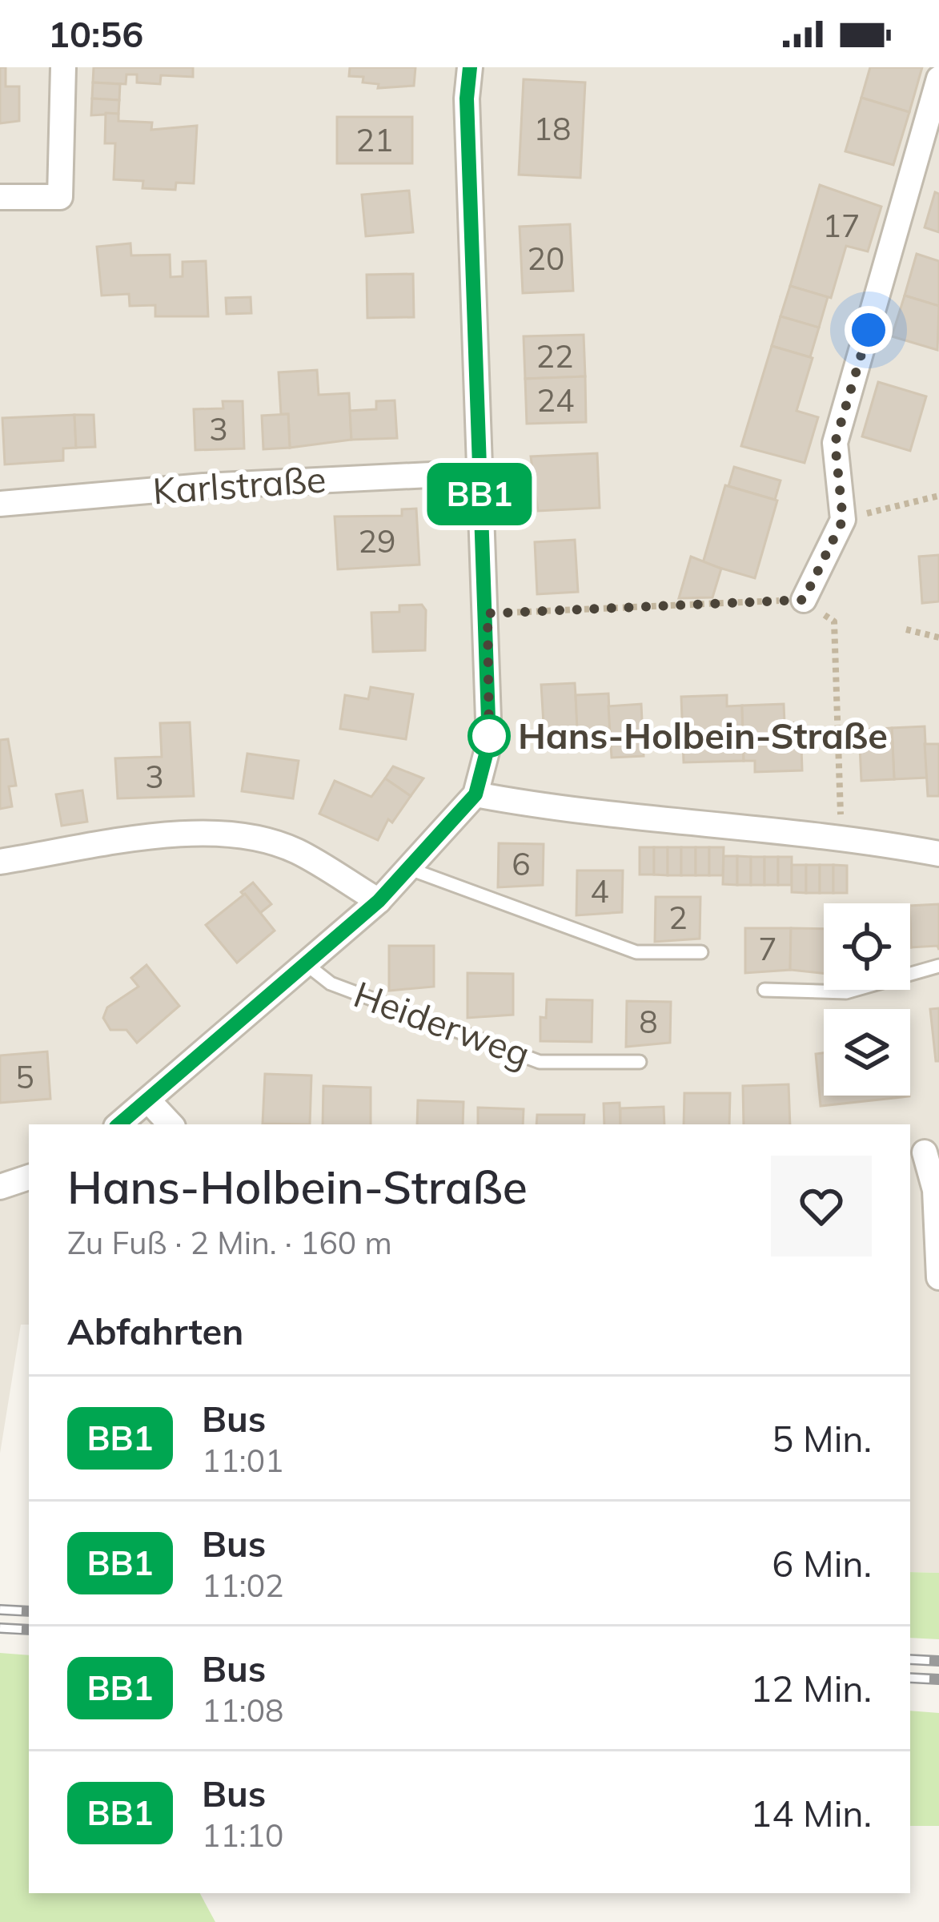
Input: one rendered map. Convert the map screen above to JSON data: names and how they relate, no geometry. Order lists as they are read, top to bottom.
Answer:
{
  "streets": {
    "street": ["Karlstraße", "Heiderweg"]
  },
  "places": ["Hans-Holbein-Straße"],
  "lines": ["bus line BB1"],
  "house_numbers": [
    "18",
    "21",
    "17",
    "20",
    "22",
    "24",
    "3",
    "29",
    "3",
    "6",
    "4",
    "2",
    "7",
    "8",
    "5"
  ],
  "page": {
    "status": "10:56",
    "on_map": "BB1",
    "heading": [
      ["Hans-Holbein-Straße", "Zu Fuß · 2 Min. · 160 m"],
      "Abfahrten"
    ],
    "list": [
      {
        "mark": "BB1",
        "name": "Bus",
        "note": "11:01",
        "value": "5 Min."
      },
      {
        "mark": "BB1",
        "name": "Bus",
        "note": "11:02",
        "value": "6 Min."
      },
      {
        "mark": "BB1",
        "name": "Bus",
        "note": "11:08",
        "value": "12 Min."
      },
      {
        "mark": "BB1",
        "name": "Bus",
        "note": "11:10",
        "value": "14 Min."
      }
    ]
  }
}
